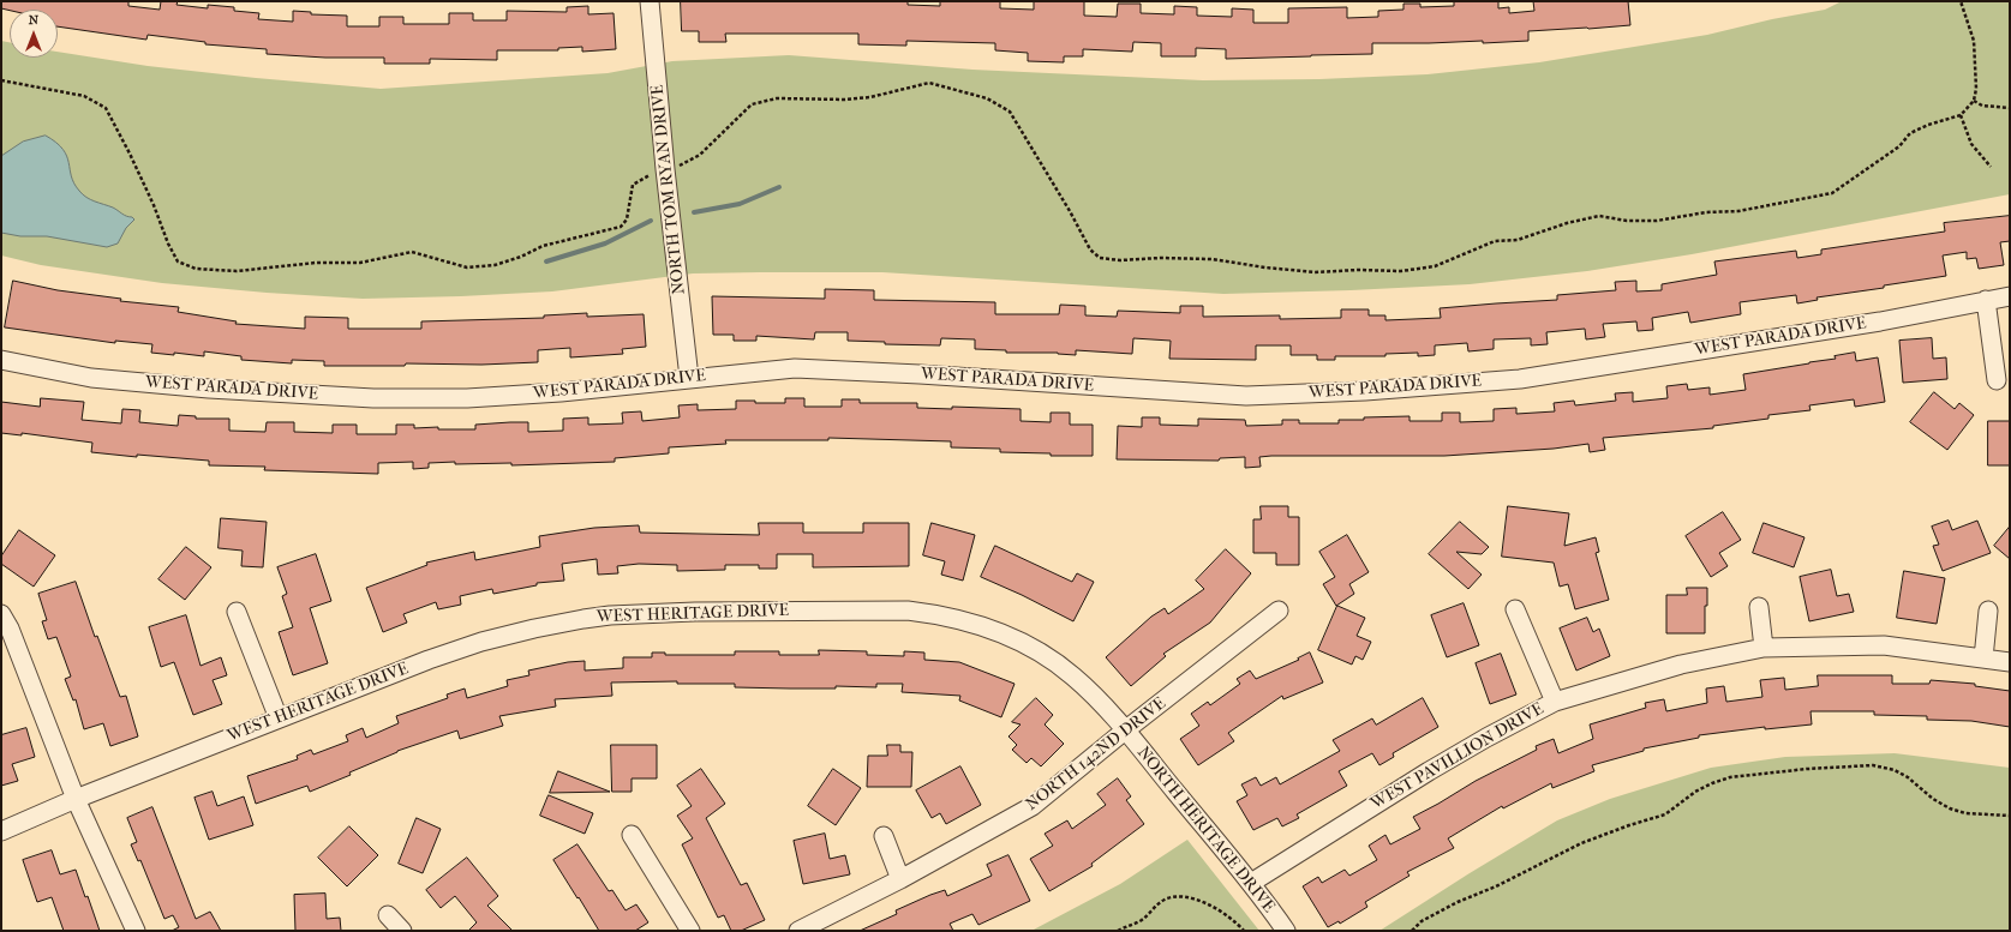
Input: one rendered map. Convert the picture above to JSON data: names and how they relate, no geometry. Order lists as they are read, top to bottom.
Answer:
{
  "streets": {
    "street": [
      "NORTH TOM RYAN DRIVE",
      "WEST PARADA DRIVE",
      "WEST HERITAGE DRIVE",
      "NORTH 142ND DRIVE",
      "WEST PAVILLION DRIVE",
      "NORTH HERITAGE DRIVE"
    ]
  },
  "crossings": [
    ["NORTH TOM RYAN DRIVE", "WEST PARADA DRIVE"],
    ["WEST HERITAGE DRIVE", "NORTH 142ND DRIVE"],
    ["WEST HERITAGE DRIVE", "NORTH HERITAGE DRIVE"],
    ["NORTH 142ND DRIVE", "NORTH HERITAGE DRIVE"],
    ["WEST PAVILLION DRIVE", "NORTH HERITAGE DRIVE"]
  ],
  "north": "top"
}
